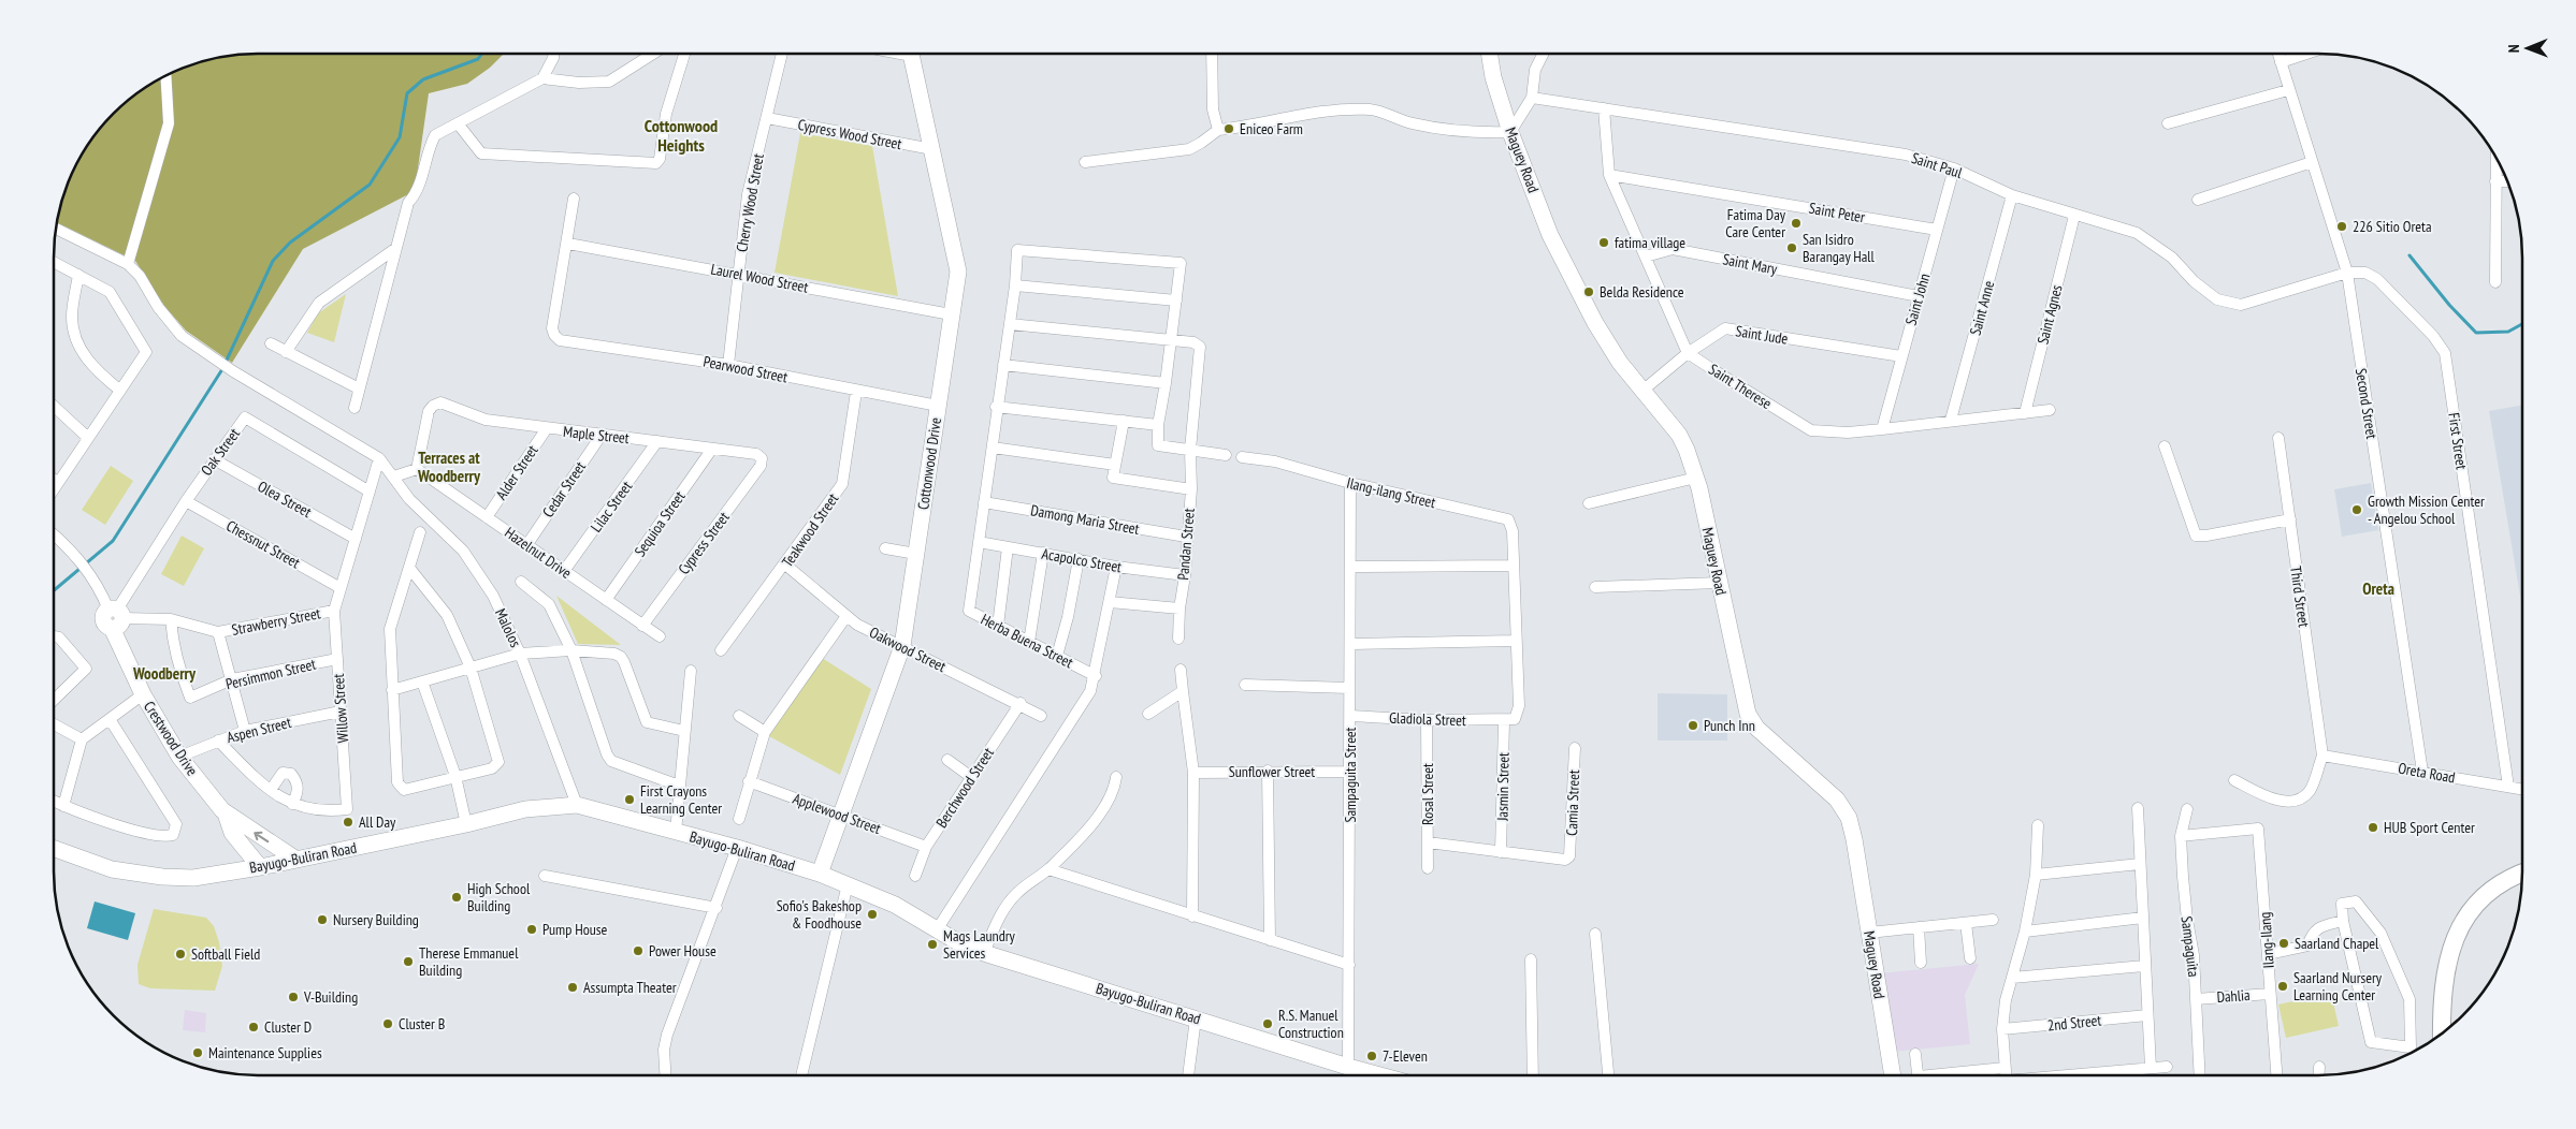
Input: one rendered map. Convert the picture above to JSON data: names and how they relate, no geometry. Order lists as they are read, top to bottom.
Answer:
{
  "streets": {
    "street": [
      "Cypress Wood Street",
      "Maguey Road",
      "Saint Paul",
      "Cherry Wood Street",
      "Saint Peter",
      "Saint Mary",
      "Laurel Wood Street",
      "Saint John",
      "Saint Anne",
      "Saint Agnes",
      "Saint Jude",
      "Pearwood Street",
      "Saint Therese",
      "Second Street",
      "Maple Street",
      "First Street",
      "Oak Street",
      "Cottonwood Drive",
      "Alder Street",
      "Cedar Street",
      "Ilang-ilang Street",
      "Olea Street",
      "Lilac Street",
      "Damong Maria Street",
      "Sequioa Street",
      "Teakwood Street",
      "Cypress Street",
      "Chessnut Street",
      "Pandan Street",
      "Hazelnut Drive",
      "Acapolco Street",
      "Third Street",
      "Strawberry Street",
      "Malolos",
      "Herba Buena Street",
      "Oakwood Street",
      "Persimmon Street",
      "Willow Street",
      "Gladiola Street",
      "Aspen Street",
      "Crestwood Drive",
      "Sunflower Street",
      "Oreta Road",
      "Sampaguita Street",
      "Jasmin Street",
      "Berchwood Street",
      "Rosal Street",
      "Camia Street",
      "Applewood Street",
      "Bayugo-Buliran Road",
      "Ilang-Ilang",
      "Sampaguita",
      "Dahlia",
      "2nd Street"
    ]
  },
  "crossings": [
    ["Cypress Wood Street", "Cherry Wood Street"],
    ["Cypress Wood Street", "Cottonwood Drive"],
    ["Maguey Road", "Saint Jude"],
    ["Saint Paul", "Saint John"],
    ["Saint Paul", "Saint Anne"],
    ["Saint Paul", "Saint Agnes"],
    ["Saint Paul", "Second Street"],
    ["Saint Paul", "First Street"],
    ["Cherry Wood Street", "Laurel Wood Street"],
    ["Cherry Wood Street", "Pearwood Street"],
    ["Saint Peter", "Saint John"],
    ["Saint Mary", "Saint John"],
    ["Laurel Wood Street", "Pearwood Street"],
    ["Laurel Wood Street", "Cottonwood Drive"],
    ["Saint John", "Saint Jude"],
    ["Saint John", "Saint Therese"],
    ["Saint Anne", "Saint Therese"],
    ["Saint Agnes", "Saint Therese"],
    ["Saint Jude", "Saint Therese"],
    ["Pearwood Street", "Cottonwood Drive"],
    ["Pearwood Street", "Teakwood Street"],
    ["Second Street", "First Street"],
    ["Second Street", "Oreta Road"],
    ["Maple Street", "Alder Street"],
    ["Maple Street", "Cedar Street"],
    ["Maple Street", "Lilac Street"],
    ["Maple Street", "Sequioa Street"],
    ["Maple Street", "Cypress Street"],
    ["Maple Street", "Hazelnut Drive"],
    ["First Street", "Oreta Road"],
    ["Oak Street", "Olea Street"],
    ["Oak Street", "Chessnut Street"],
    ["Oak Street", "Strawberry Street"],
    ["Oak Street", "Willow Street"],
    ["Oak Street", "Crestwood Drive"],
    ["Cottonwood Drive", "Oakwood Street"],
    ["Cottonwood Drive", "Applewood Street"],
    ["Cottonwood Drive", "Bayugo-Buliran Road"],
    ["Alder Street", "Hazelnut Drive"],
    ["Cedar Street", "Hazelnut Drive"],
    ["Ilang-ilang Street", "Sampaguita Street"],
    ["Olea Street", "Willow Street"],
    ["Lilac Street", "Hazelnut Drive"],
    ["Damong Maria Street", "Pandan Street"],
    ["Damong Maria Street", "Herba Buena Street"],
    ["Sequioa Street", "Hazelnut Drive"],
    ["Teakwood Street", "Oakwood Street"],
    ["Cypress Street", "Hazelnut Drive"],
    ["Chessnut Street", "Willow Street"],
    ["Pandan Street", "Acapolco Street"],
    ["Acapolco Street", "Herba Buena Street"],
    ["Third Street", "Oreta Road"],
    ["Strawberry Street", "Persimmon Street"],
    ["Strawberry Street", "Willow Street"],
    ["Strawberry Street", "Crestwood Drive"],
    ["Malolos", "Willow Street"],
    ["Malolos", "Bayugo-Buliran Road"],
    ["Oakwood Street", "Berchwood Street"],
    ["Persimmon Street", "Willow Street"],
    ["Willow Street", "Aspen Street"],
    ["Gladiola Street", "Sampaguita Street"],
    ["Gladiola Street", "Jasmin Street"],
    ["Gladiola Street", "Rosal Street"],
    ["Aspen Street", "Crestwood Drive"],
    ["Crestwood Drive", "Bayugo-Buliran Road"],
    ["Sunflower Street", "Sampaguita Street"],
    ["Sampaguita Street", "Bayugo-Buliran Road"],
    ["Jasmin Street", "Camia Street"],
    ["Berchwood Street", "Applewood Street"],
    ["Ilang-Ilang", "Sampaguita"],
    ["Ilang-Ilang", "Dahlia"],
    ["Sampaguita", "Dahlia"]
  ],
  "districts": [
    "Cottonwood Heights",
    "Terraces at Woodberry",
    "Oreta",
    "Woodberry"
  ],
  "places": [
    "Eniceo Farm",
    "Fatima Day Care Center",
    "226 Sitio Oreta",
    "fatima village",
    "San Isidro Barangay Hall",
    "Belda Residence",
    "Growth Mission Center - Angelou School",
    "Punch Inn",
    "First Crayons Learning Center",
    "All Day",
    "HUB Sport Center",
    "High School Building",
    "Sofio's Bakeshop & Foodhouse",
    "Nursery Building",
    "Pump House",
    "Saarland Chapel",
    "Mags Laundry Services",
    "Power House",
    "Softball Field",
    "Therese Emmanuel Building",
    "Saarland Nursery Learning Center",
    "Assumpta Theater",
    "V-Building",
    "Cluster B",
    "R.S. Manuel Construction",
    "Cluster D",
    "Maintenance Supplies",
    "7-Eleven"
  ],
  "north": "left"
}
